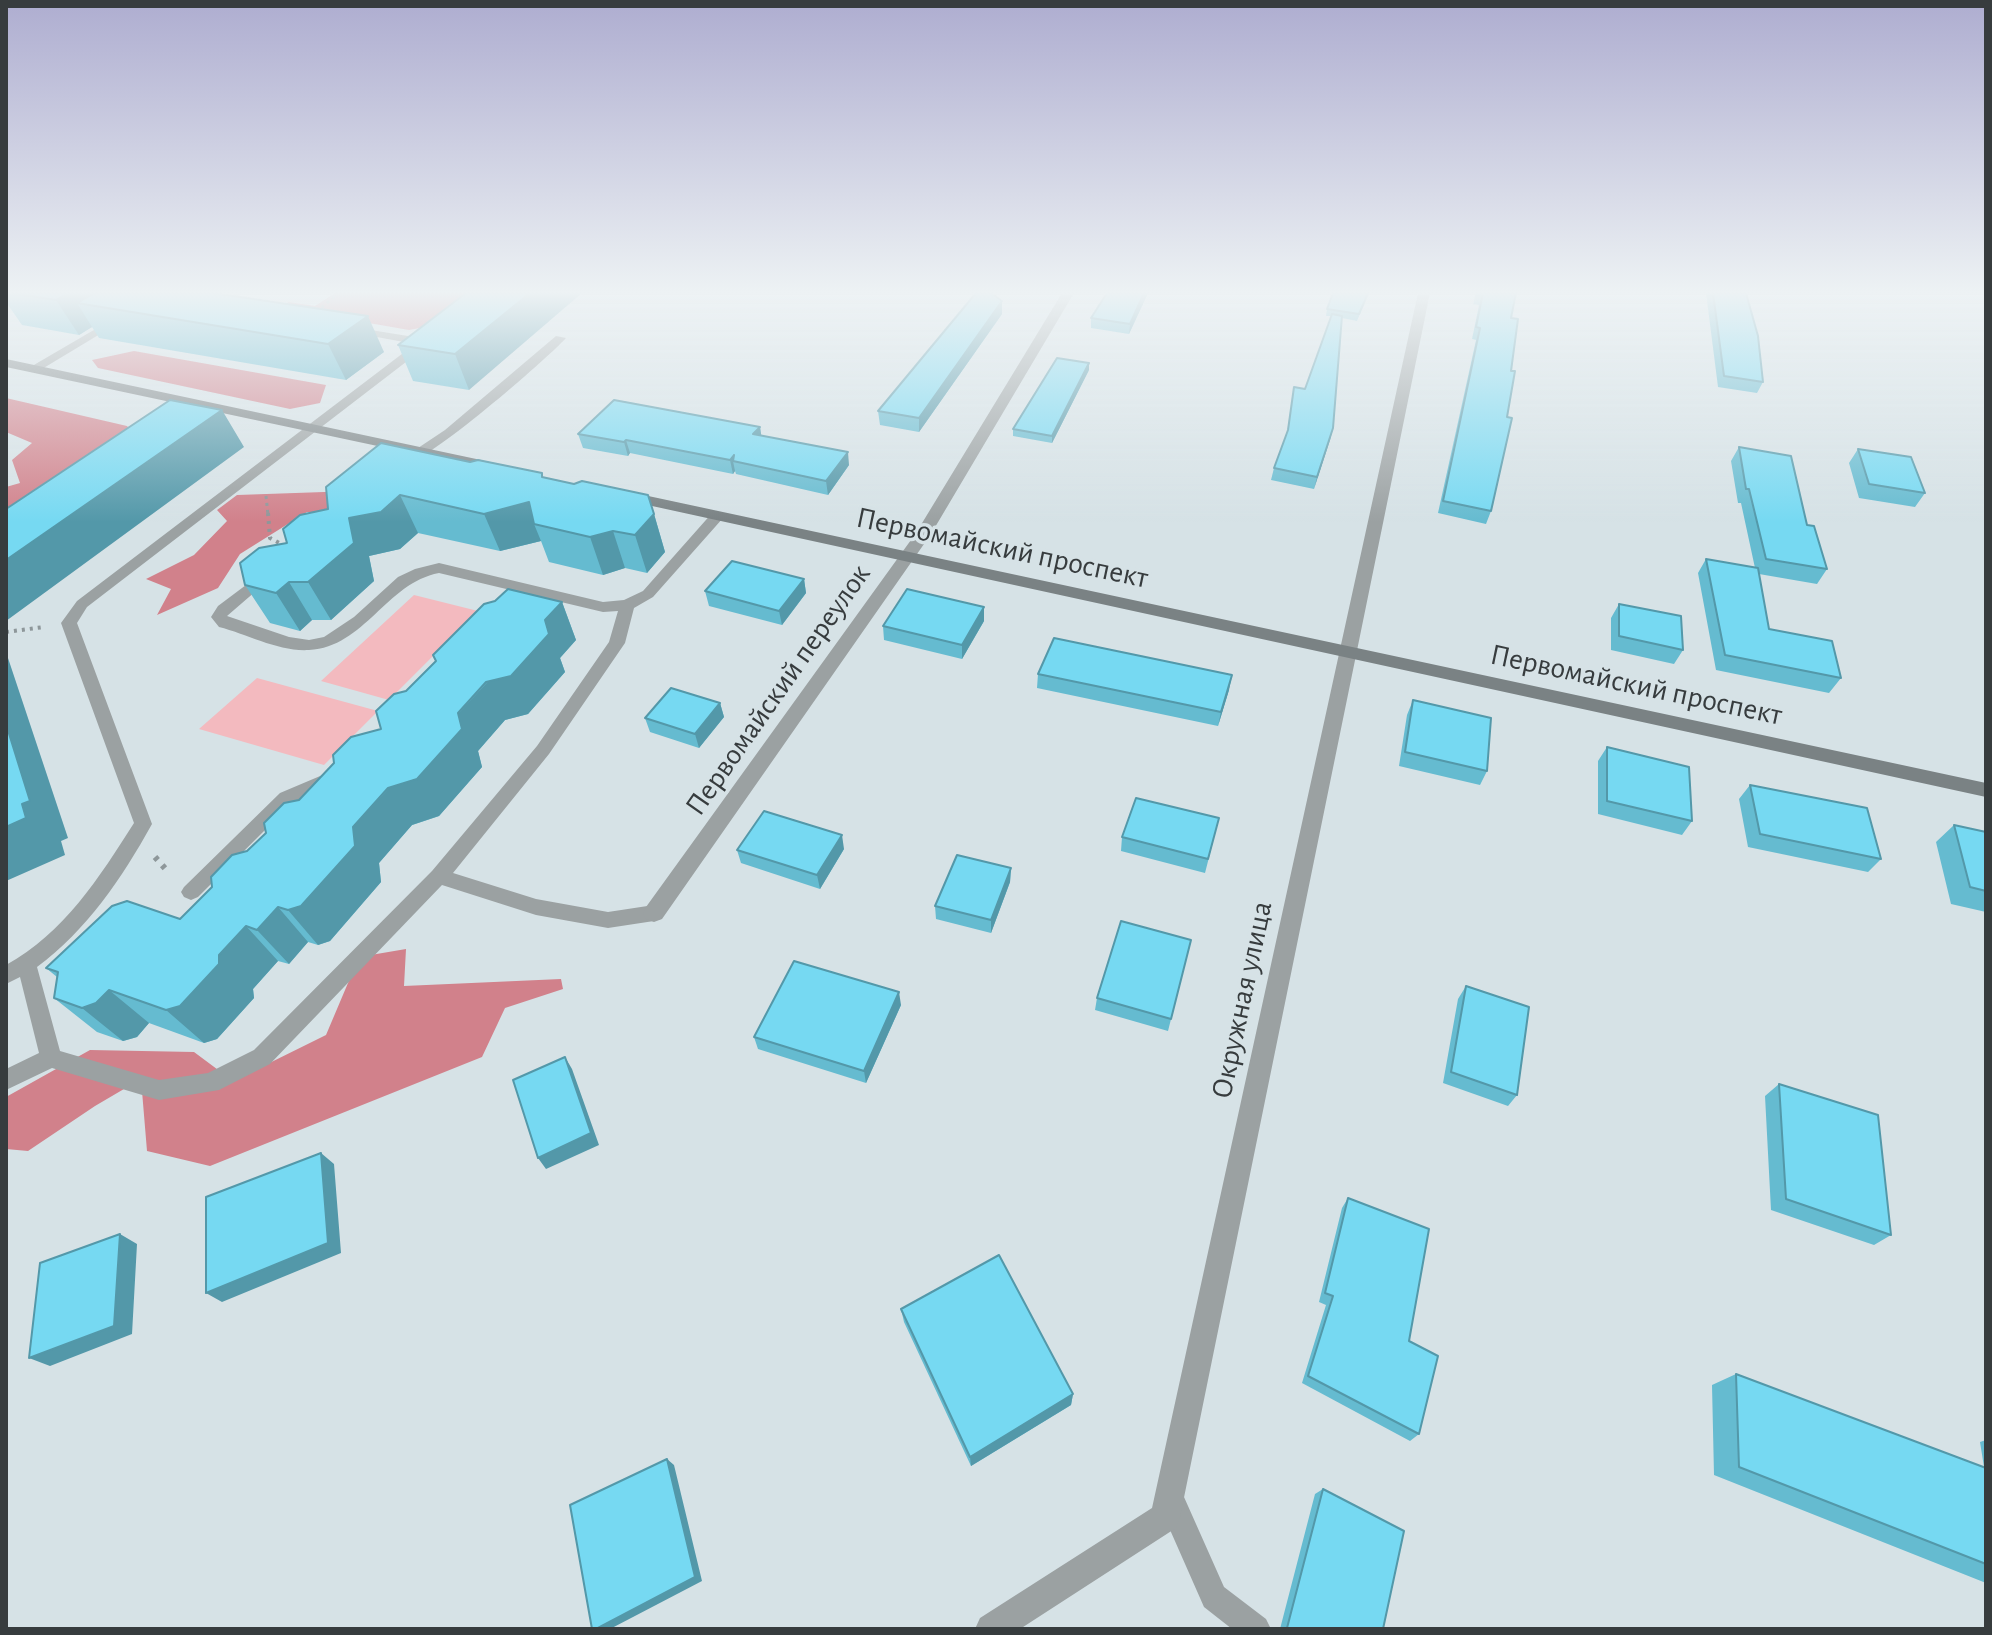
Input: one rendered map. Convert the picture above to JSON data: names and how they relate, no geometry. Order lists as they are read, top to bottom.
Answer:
{
  "streets": {
    "street": ["Первомайский проспект", "Первомайский переулок", "Окружная улица"]
  },
  "crossings": [
    ["Первомайский проспект", "Первомайский переулок"],
    ["Первомайский проспект", "Окружная улица"]
  ]
}
